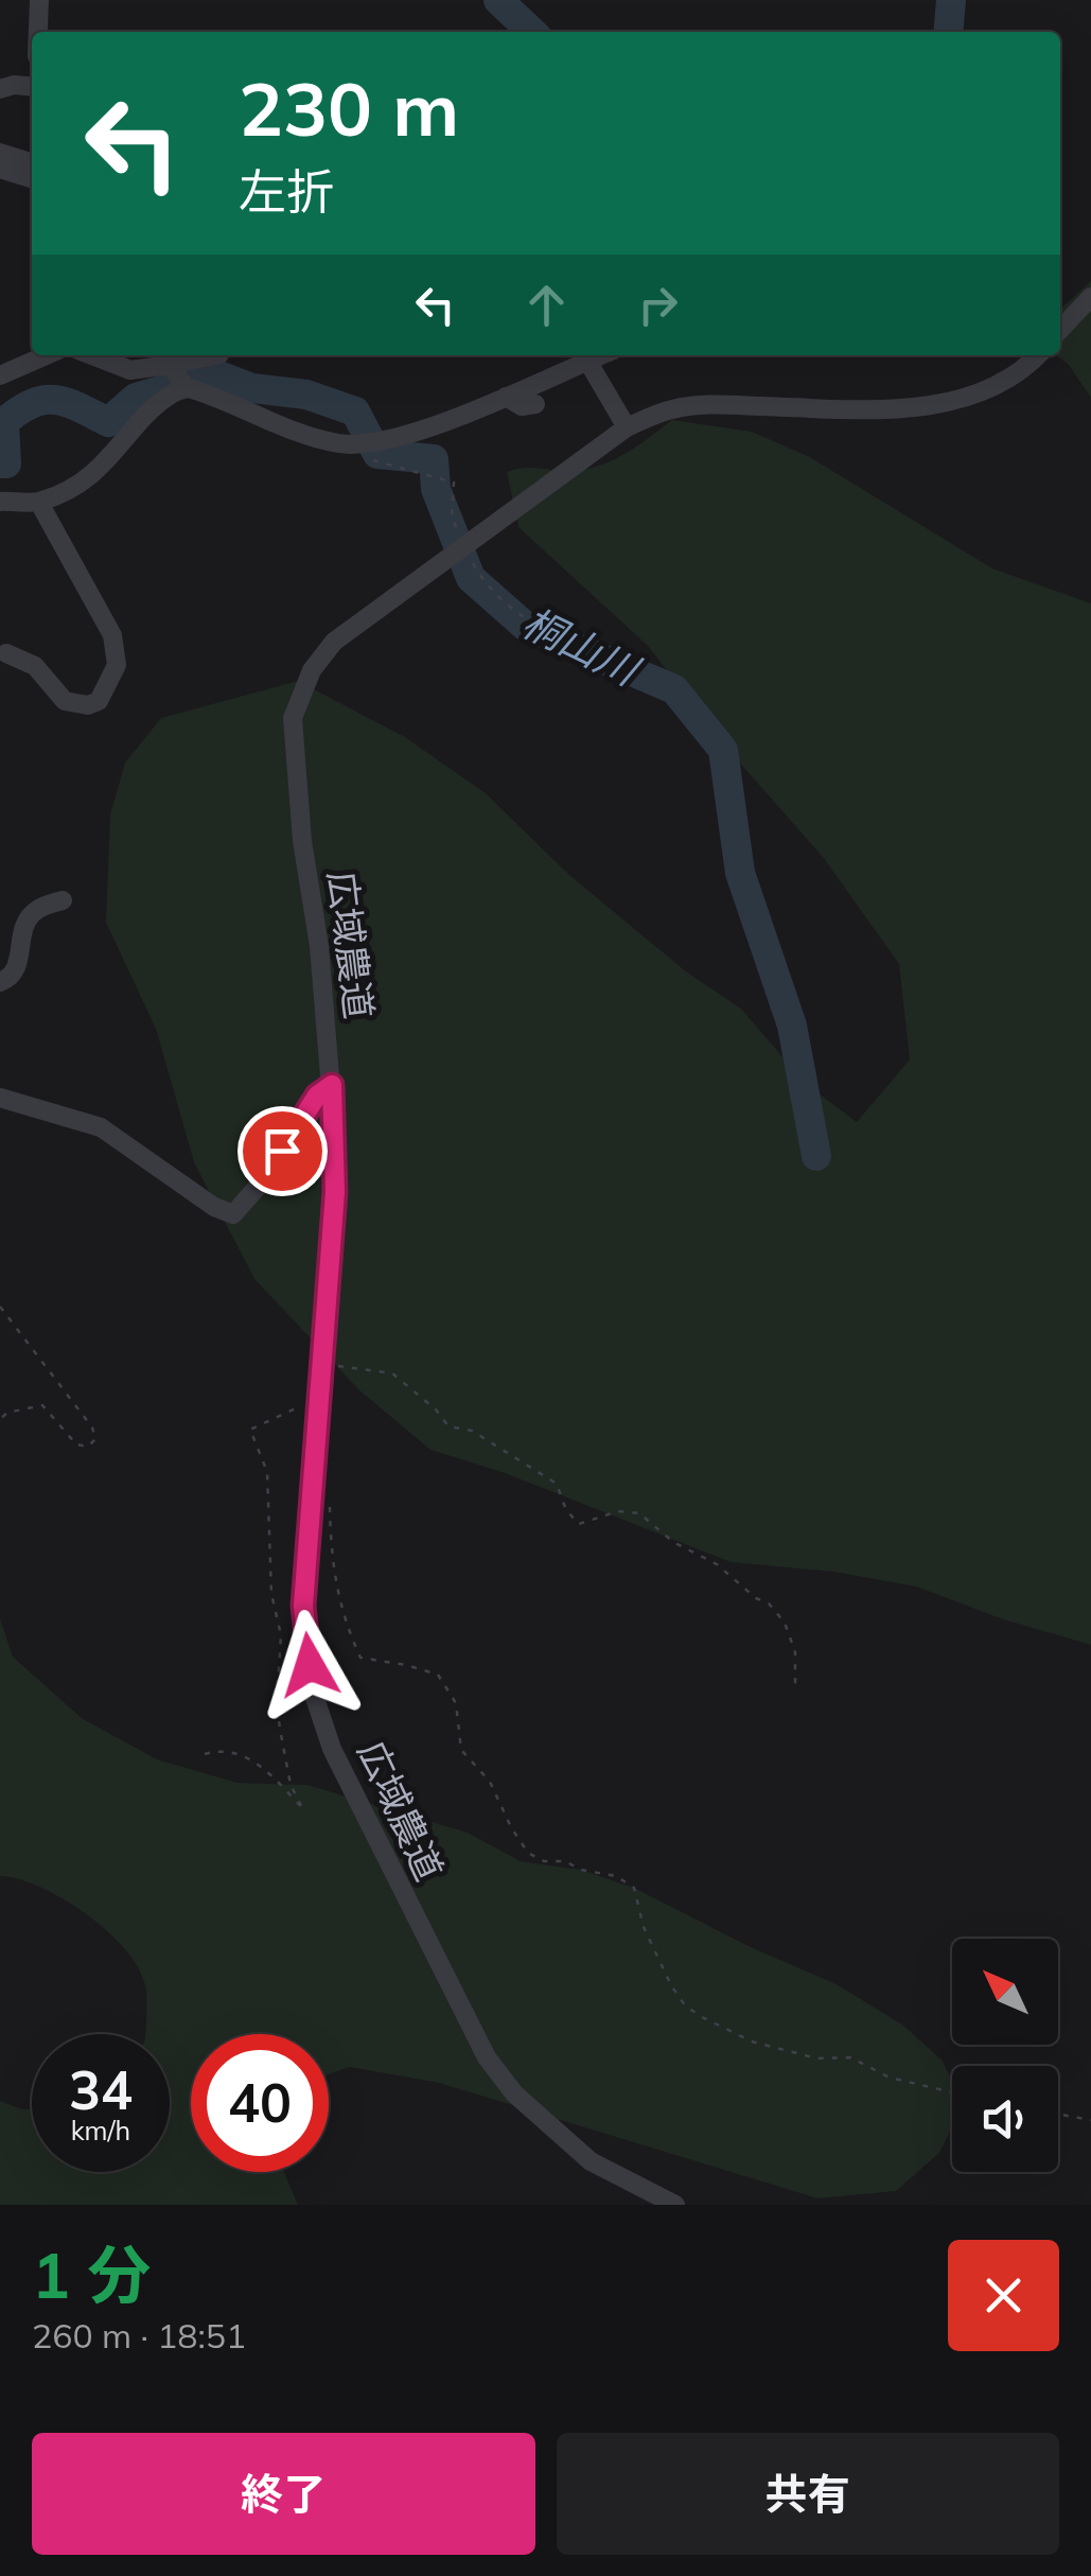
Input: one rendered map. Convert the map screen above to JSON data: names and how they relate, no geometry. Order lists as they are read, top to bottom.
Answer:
{
  "streets": {
    "street": ["広域農道"]
  },
  "water": ["桐山川"],
  "north": "top left",
  "page": {
    "turn": ["230 m", "左折"],
    "speed": "34 km/h",
    "limit": "40",
    "heading": ["1 分", "260 m · 18:51"],
    "buttons": ["終了", "共有"]
  }
}
